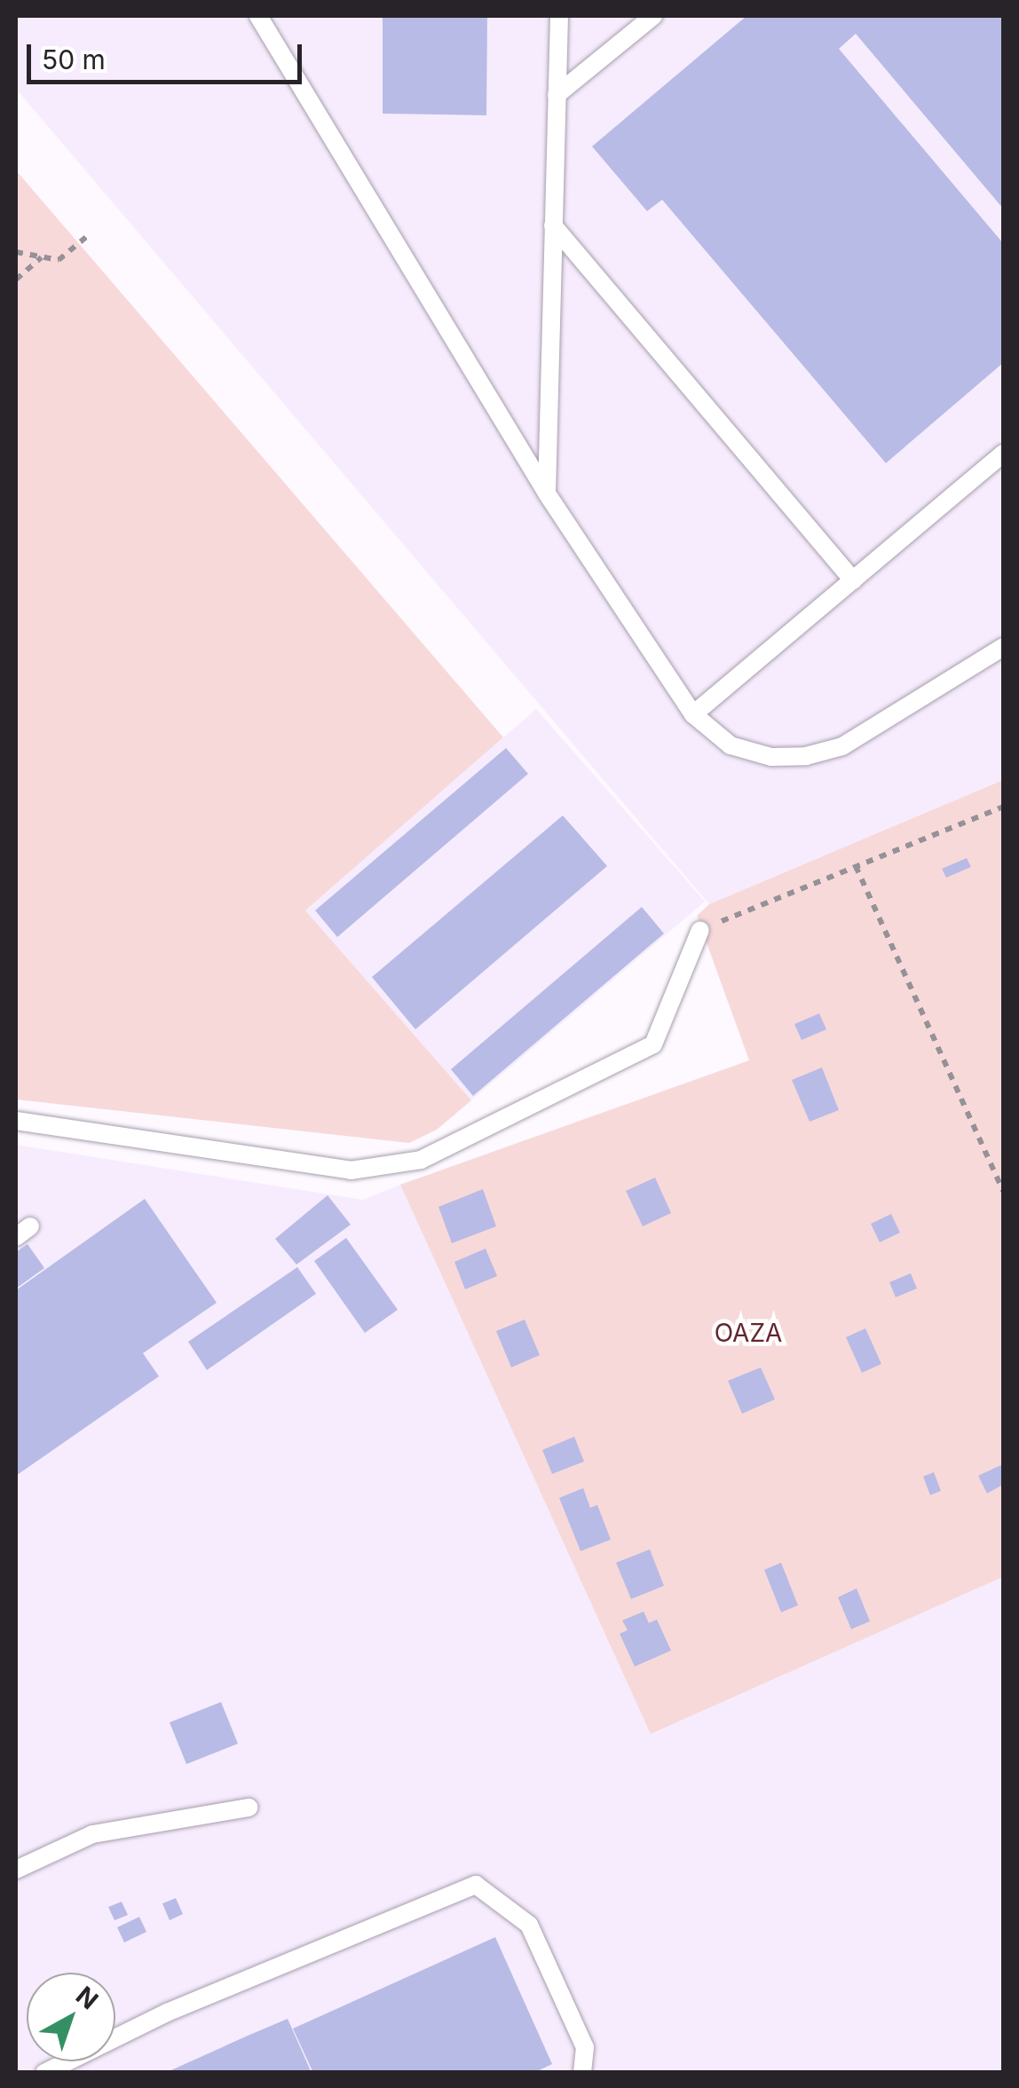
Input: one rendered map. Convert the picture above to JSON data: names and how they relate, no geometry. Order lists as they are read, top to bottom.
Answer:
{
  "parks": ["OAZA"],
  "scale_bar": "50 m",
  "north": "top right"
}
